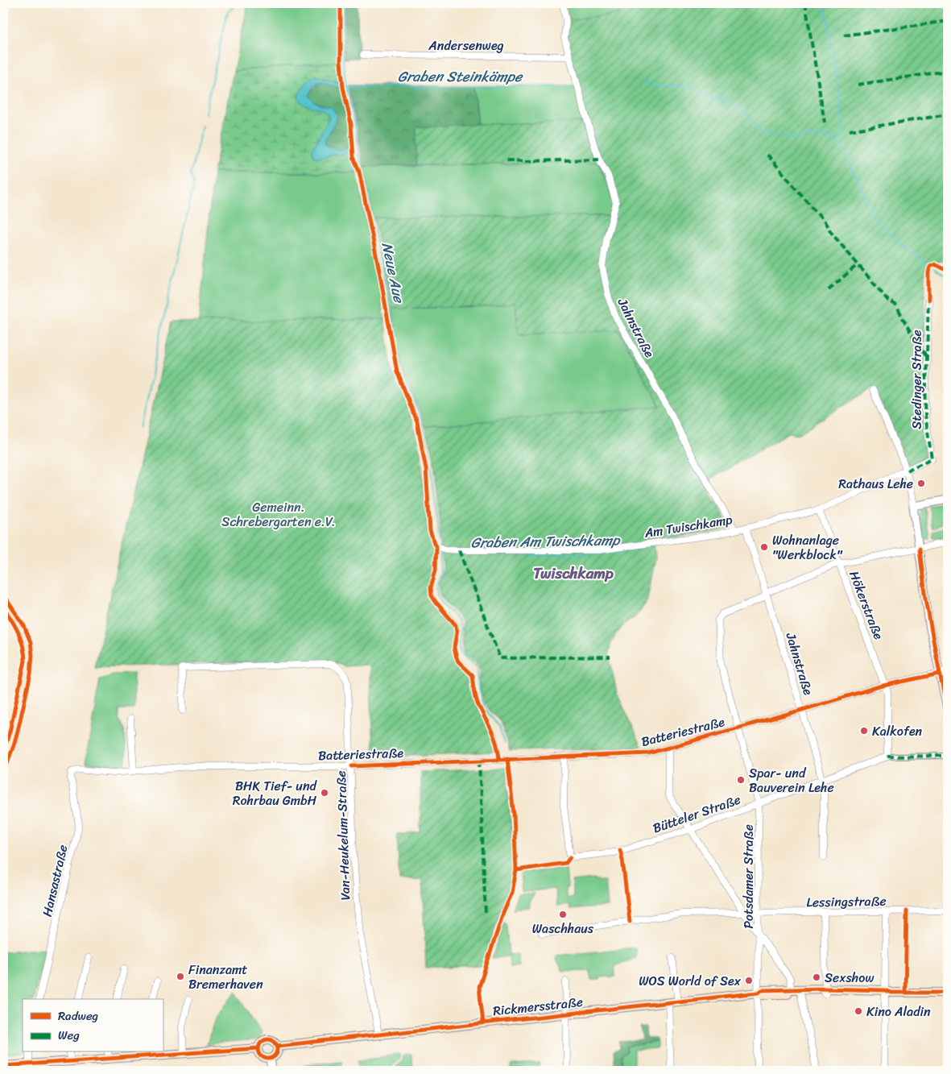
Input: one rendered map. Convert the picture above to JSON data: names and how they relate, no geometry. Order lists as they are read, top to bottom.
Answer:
{
  "streets": {
    "main road": ["Rickmersstraße"],
    "street": [
      "Andersenweg",
      "Jahnstraße",
      "Stedinger Straße",
      "Am Twischkamp",
      "Hökerstraße",
      "Batteriestraße",
      "Bütteler Straße",
      "Van-Heukelum-Straße",
      "Potsdamer Straße",
      "Hansastraße",
      "Lessingstraße"
    ]
  },
  "crossings": [
    ["Andersenweg", "Jahnstraße"],
    ["Jahnstraße", "Am Twischkamp"],
    ["Jahnstraße", "Batteriestraße"],
    ["Jahnstraße", "Bütteler Straße"],
    ["Jahnstraße", "Potsdamer Straße"],
    ["Stedinger Straße", "Am Twischkamp"],
    ["Am Twischkamp", "Hökerstraße"],
    ["Hökerstraße", "Batteriestraße"],
    ["Hökerstraße", "Bütteler Straße"],
    ["Batteriestraße", "Bütteler Straße"],
    ["Batteriestraße", "Van-Heukelum-Straße"],
    ["Batteriestraße", "Potsdamer Straße"],
    ["Batteriestraße", "Hansastraße"],
    ["Bütteler Straße", "Potsdamer Straße"],
    ["Van-Heukelum-Straße", "Rickmersstraße"],
    ["Potsdamer Straße", "Lessingstraße"],
    ["Potsdamer Straße", "Rickmersstraße"]
  ],
  "districts": ["Twischkamp"],
  "water": ["Graben Steinkämpe", "Neue Aue", "Graben Am Twischkamp"],
  "parks": ["Gemeinn. Schrebergarten e.V."],
  "places": [
    "Rathaus Lehe",
    "Wohnanlage \"Werkblock\"",
    "Kalkofen",
    "Spar- und Bauverein Lehe",
    "BHK Tief- und Rohrbau GmbH",
    "Waschhaus",
    "Finanzamt Bremerhaven",
    "Sexshow",
    "WOS World of Sex",
    "Kino Aladin"
  ],
  "legend": ["Radweg", "Weg"]
}
